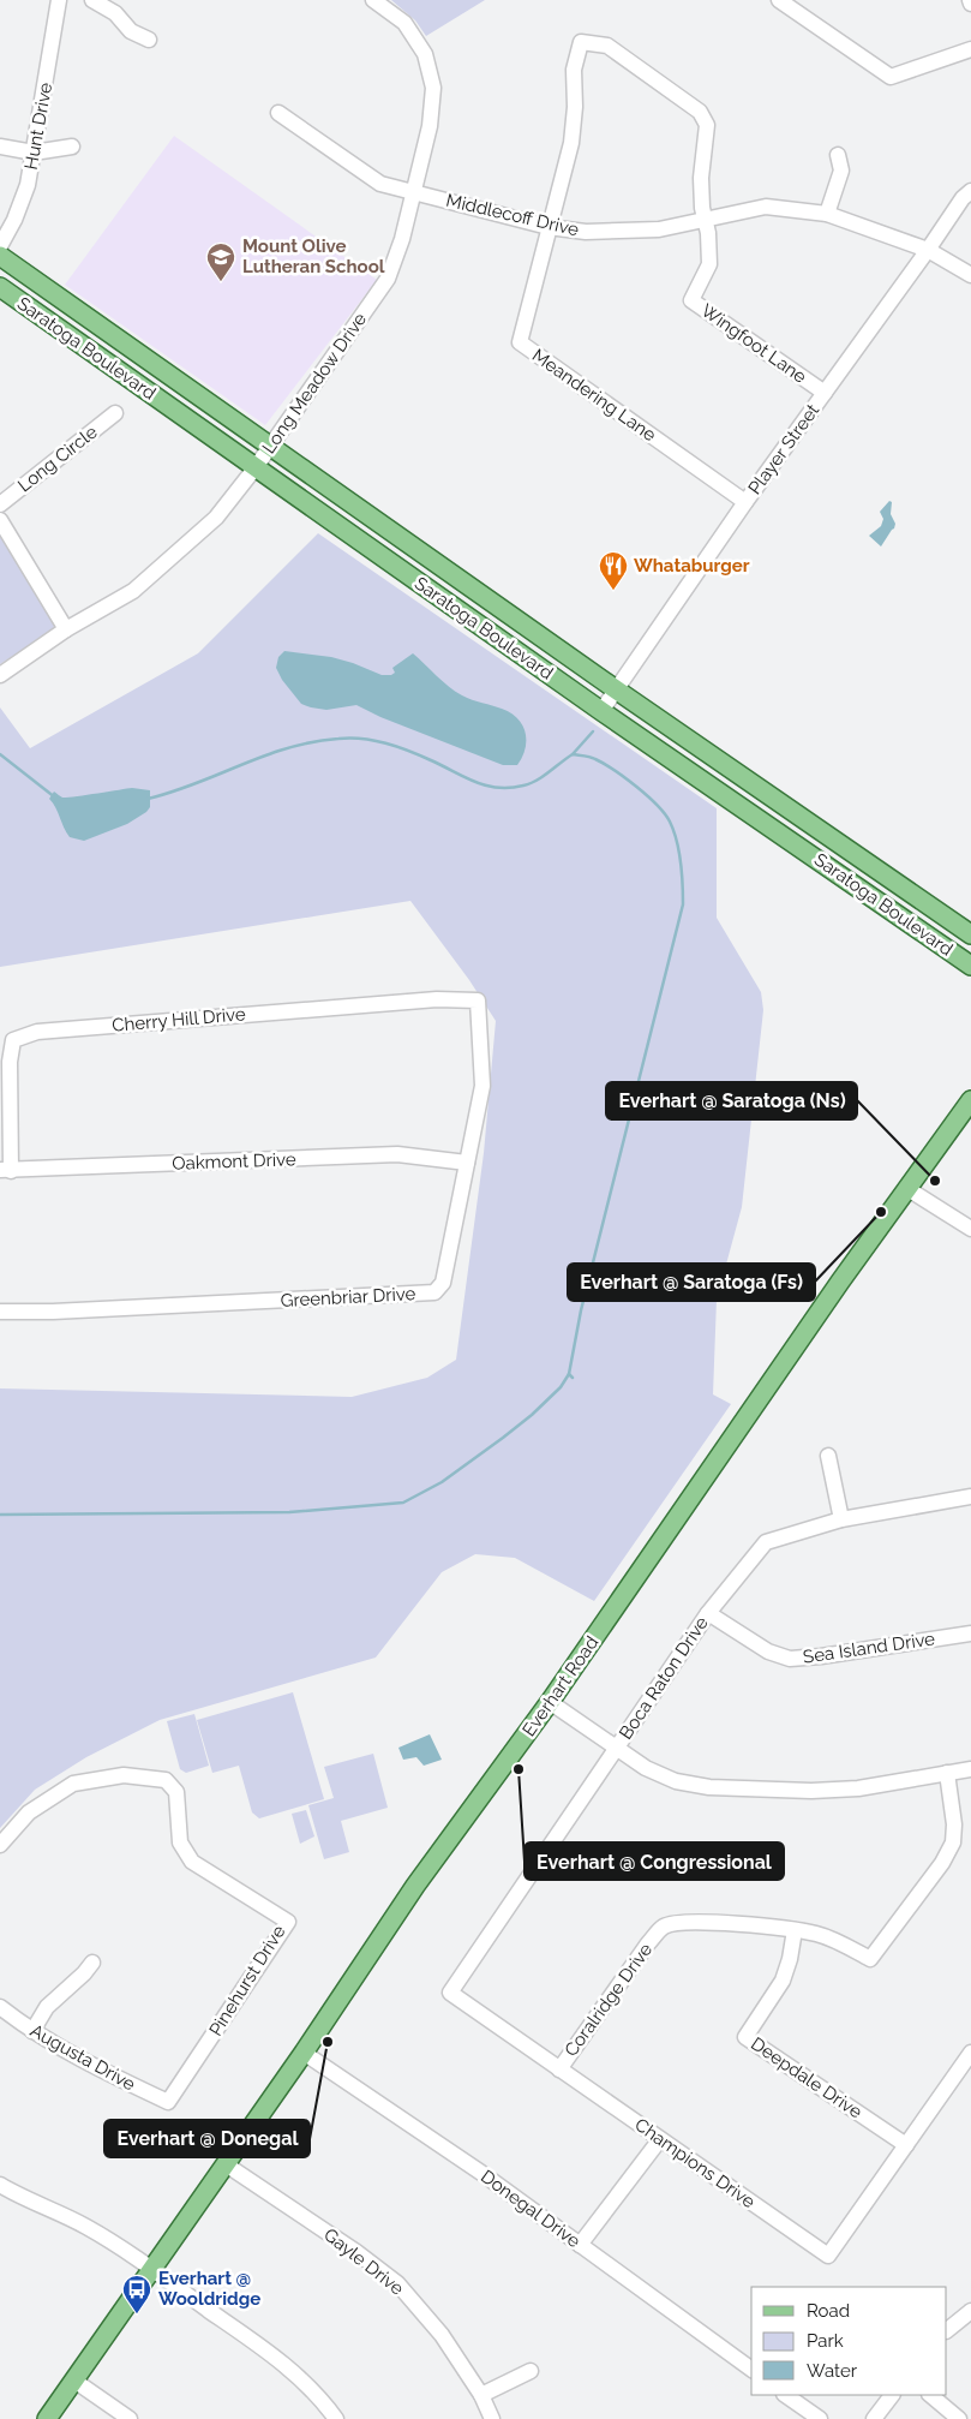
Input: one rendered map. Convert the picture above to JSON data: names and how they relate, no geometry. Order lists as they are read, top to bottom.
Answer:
{
  "streets": {
    "main road": ["Saratoga Boulevard", "Everhart Road"],
    "street": [
      "Hunt Drive",
      "Middlecoff Drive",
      "Wingfoot Lane",
      "Long Meadow Drive",
      "Meandering Lane",
      "Player Street",
      "Long Circle",
      "Cherry Hill Drive",
      "Oakmont Drive",
      "Greenbriar Drive",
      "Sea Island Drive",
      "Boca Raton Drive",
      "Pinehurst Drive",
      "Coralridge Drive",
      "Augusta Drive",
      "Deepdale Drive",
      "Champions Drive",
      "Donegal Drive",
      "Gayle Drive"
    ]
  },
  "crossings": [
    ["Middlecoff Drive", "Wingfoot Lane"],
    ["Middlecoff Drive", "Long Meadow Drive"],
    ["Middlecoff Drive", "Meandering Lane"],
    ["Middlecoff Drive", "Player Street"],
    ["Wingfoot Lane", "Meandering Lane"],
    ["Wingfoot Lane", "Player Street"],
    ["Saratoga Boulevard", "Long Meadow Drive"],
    ["Saratoga Boulevard", "Player Street"],
    ["Meandering Lane", "Player Street"],
    ["Cherry Hill Drive", "Oakmont Drive"],
    ["Cherry Hill Drive", "Greenbriar Drive"],
    ["Oakmont Drive", "Greenbriar Drive"],
    ["Sea Island Drive", "Boca Raton Drive"],
    ["Boca Raton Drive", "Champions Drive"],
    ["Everhart Road", "Donegal Drive"],
    ["Everhart Road", "Gayle Drive"],
    ["Pinehurst Drive", "Augusta Drive"],
    ["Coralridge Drive", "Deepdale Drive"],
    ["Coralridge Drive", "Champions Drive"],
    ["Deepdale Drive", "Champions Drive"]
  ],
  "places": {
    "school or university": ["Mount Olive Lutheran School"],
    "restaurant": ["Whataburger"],
    "other": [
      "Everhart @ Saratoga (Ns)",
      "Everhart @ Saratoga (Fs)",
      "Everhart @ Congressional",
      "Everhart @ Donegal"
    ],
    "bus stop": ["Everhart @ Wooldridge"]
  },
  "legend": ["Road", "Park", "Water"]
}
